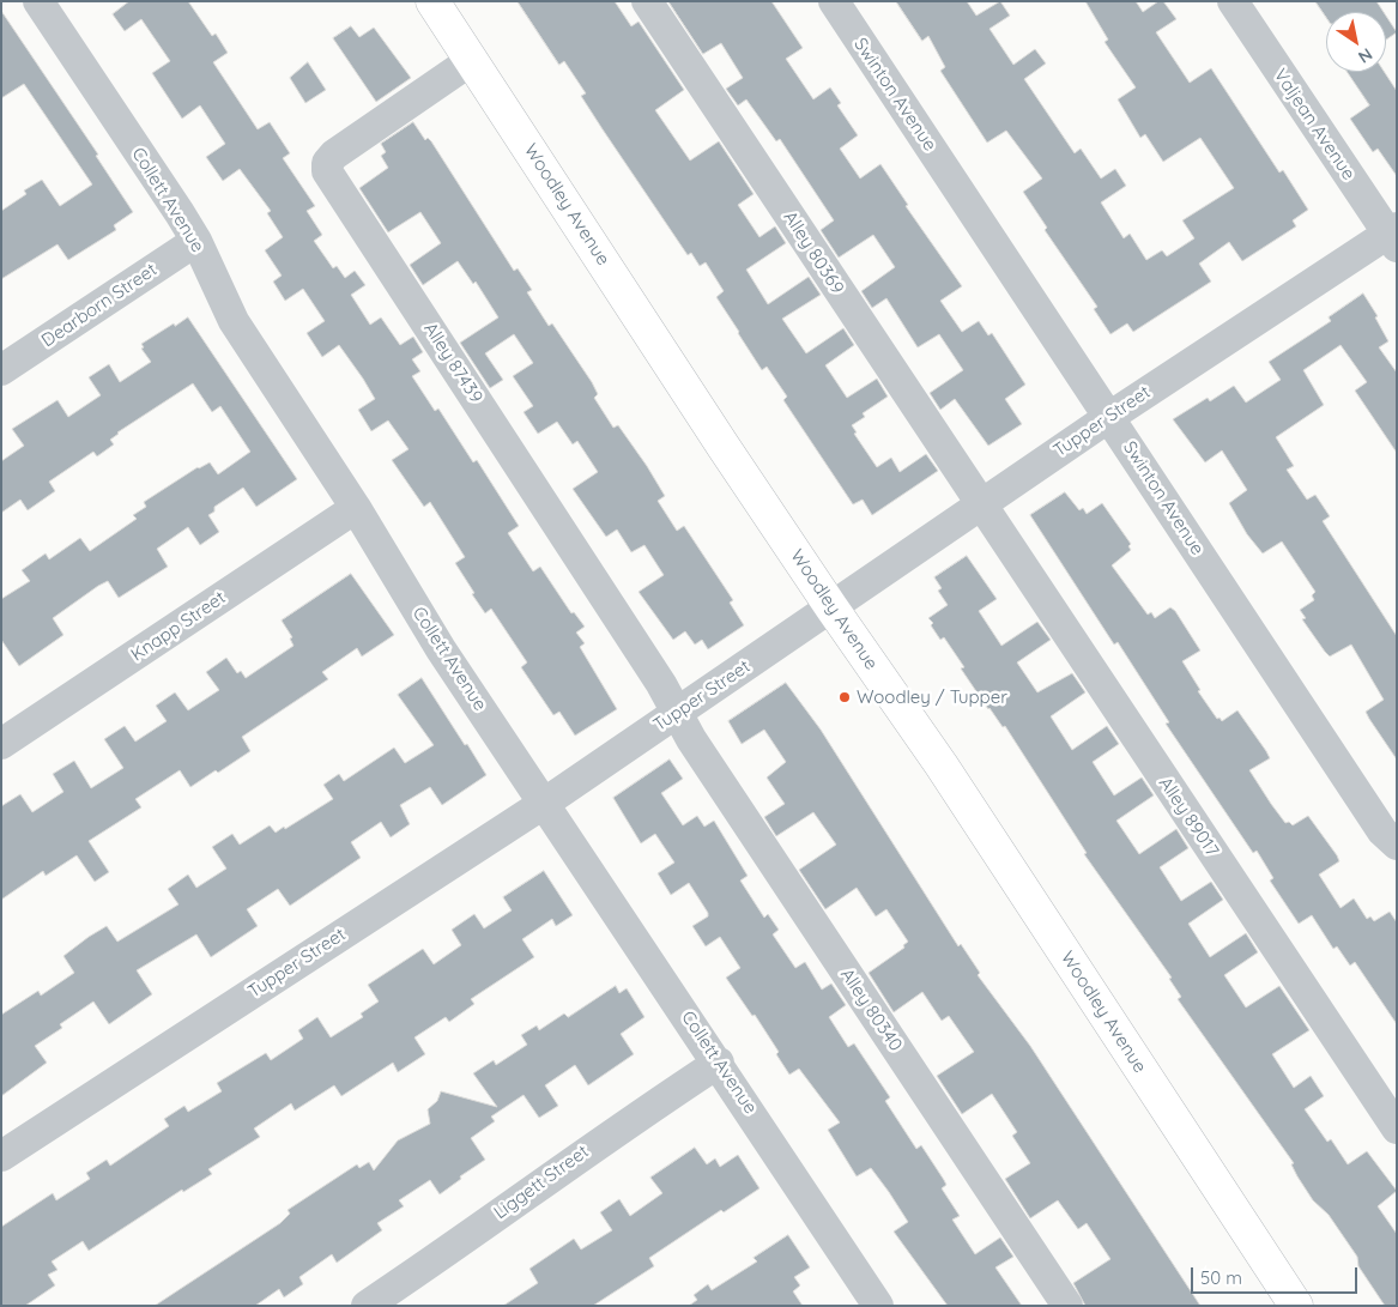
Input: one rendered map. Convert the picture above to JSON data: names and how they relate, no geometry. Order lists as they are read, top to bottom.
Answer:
{
  "streets": {
    "main road": ["Woodley Avenue"],
    "street": [
      "Swinton Avenue",
      "Valjean Avenue",
      "Collett Avenue",
      "Alley 80369",
      "Dearborn Street",
      "Alley 87439",
      "Tupper Street",
      "Knapp Street",
      "Alley 89017",
      "Alley 80340",
      "Liggett Street"
    ]
  },
  "crossings": [
    ["Swinton Avenue", "Tupper Street"],
    ["Valjean Avenue", "Tupper Street"],
    ["Collett Avenue", "Dearborn Street"],
    ["Collett Avenue", "Tupper Street"],
    ["Collett Avenue", "Knapp Street"],
    ["Collett Avenue", "Liggett Street"],
    ["Woodley Avenue", "Alley 87439"],
    ["Woodley Avenue", "Tupper Street"],
    ["Alley 80369", "Tupper Street"],
    ["Alley 80369", "Alley 89017"],
    ["Alley 87439", "Tupper Street"],
    ["Alley 87439", "Alley 80340"],
    ["Tupper Street", "Alley 89017"],
    ["Tupper Street", "Alley 80340"]
  ],
  "places": ["Woodley / Tupper"],
  "scale_bar": "50 m",
  "north": "bottom right"
}
